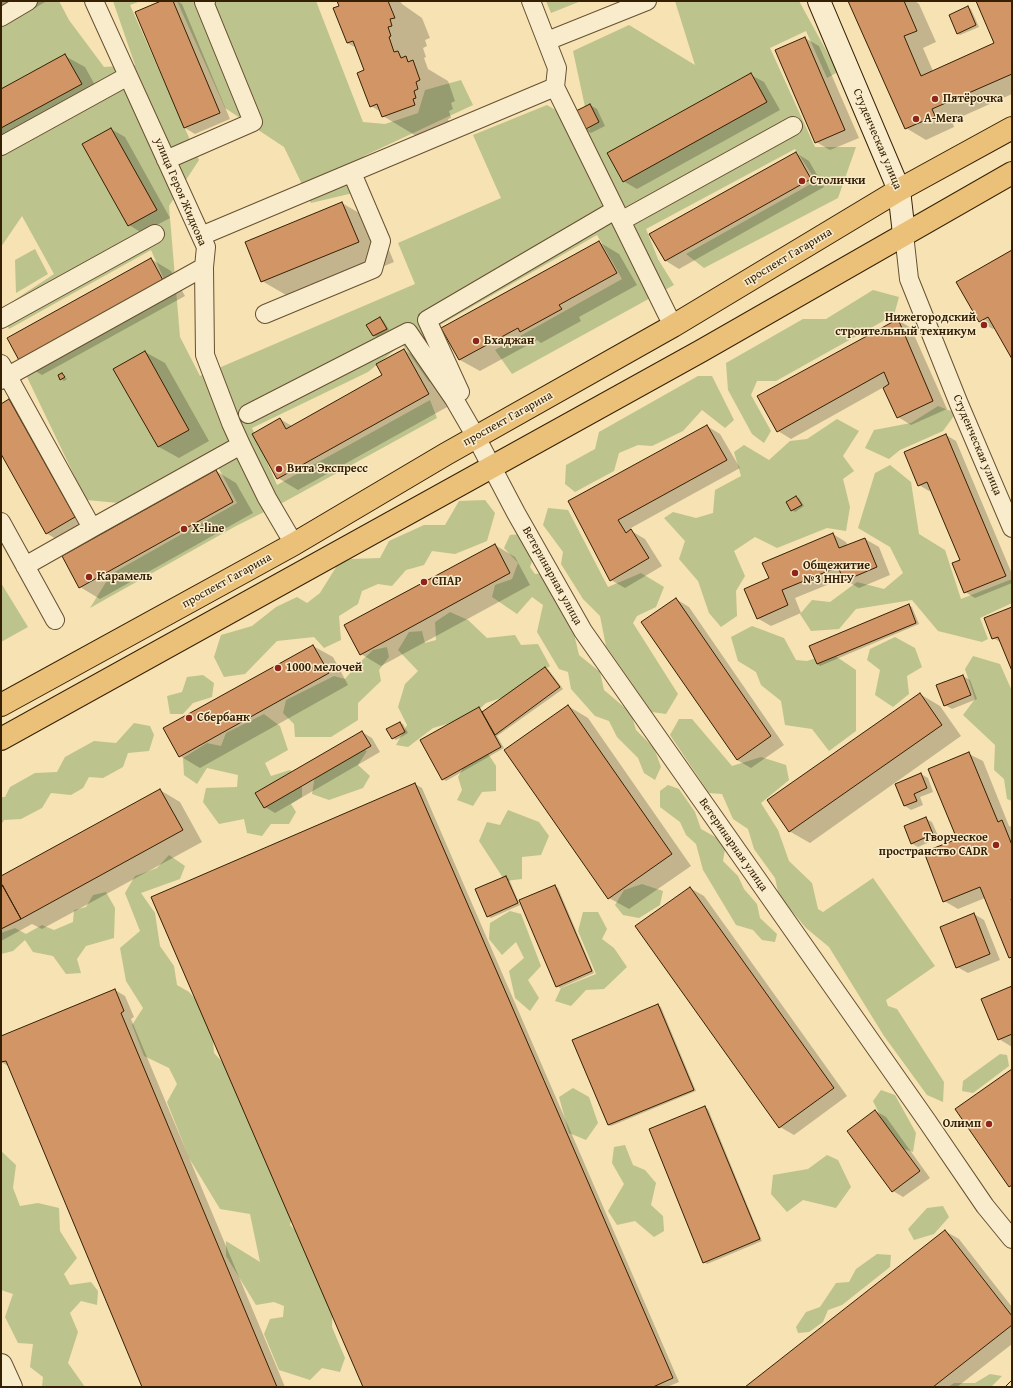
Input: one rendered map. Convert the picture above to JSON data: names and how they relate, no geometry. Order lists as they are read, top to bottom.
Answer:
{
  "streets": {
    "main road": ["Студенческая улица", "проспект Гагарина"],
    "street": ["улица Героя Жидкова", "Ветеринарная улица"]
  },
  "crossings": [
    ["Студенческая улица", "проспект Гагарина"],
    ["улица Героя Жидкова", "проспект Гагарина"],
    ["проспект Гагарина", "Ветеринарная улица"]
  ],
  "places": [
    "Пятёрочка",
    "А-Мега",
    "Столички",
    "Нижегородский строительный техникум",
    "Бхаджан",
    "Вита Экспресс",
    "X-line",
    "Общежитие №3 ННГУ",
    "Карамель",
    "СПАР",
    "1000 мелочей",
    "Сбербанк",
    "Творческое пространство CADR",
    "Олимп"
  ]
}
